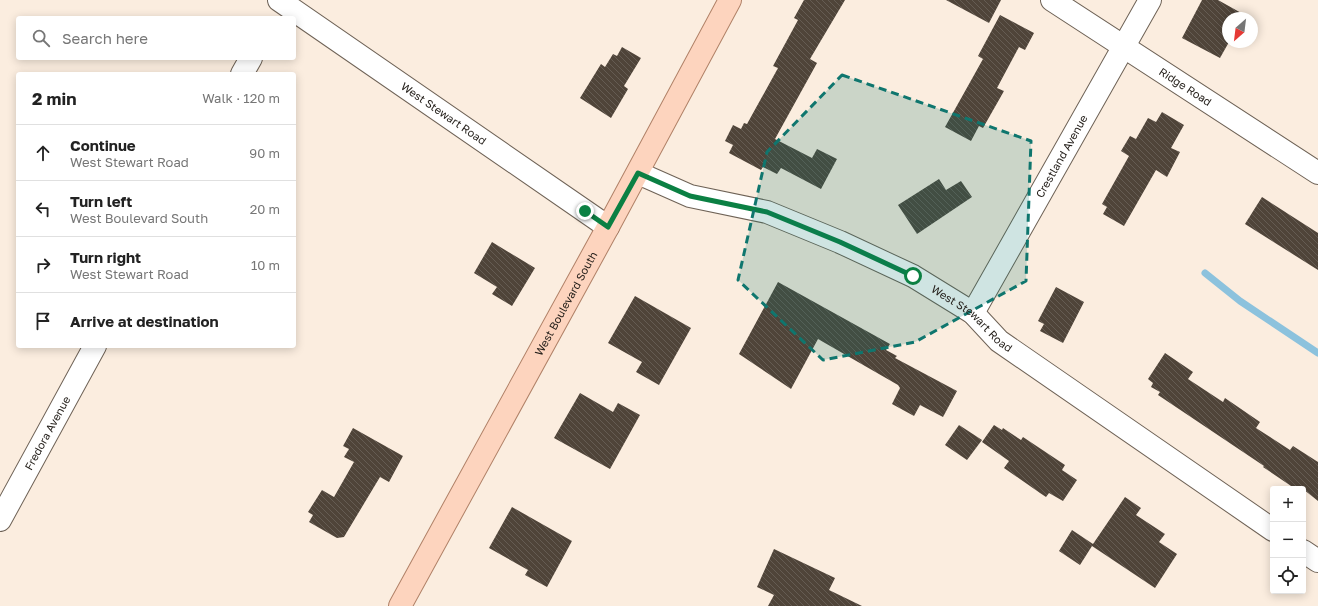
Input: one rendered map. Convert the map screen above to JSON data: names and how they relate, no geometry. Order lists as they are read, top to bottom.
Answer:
{
  "streets": {
    "main road": ["West Boulevard South"],
    "street": [
      "Ridge Road",
      "West Stewart Road",
      "Crestland Avenue",
      "Fredora Avenue"
    ]
  },
  "crossings": [
    ["Ridge Road", "Crestland Avenue"],
    ["West Stewart Road", "Crestland Avenue"],
    ["West Stewart Road", "West Boulevard South"]
  ],
  "north": "bottom left",
  "page": {
    "search": "Search here",
    "heading": ["2 min", "Walk · 120 m"],
    "list": [
      ["Continue", "West Stewart Road", "90 m"],
      ["Turn left", "West Boulevard South", "20 m"],
      ["Turn right", "West Stewart Road", "10 m"],
      "Arrive at destination"
    ],
    "map_buttons": ["+", "−"]
  }
}
